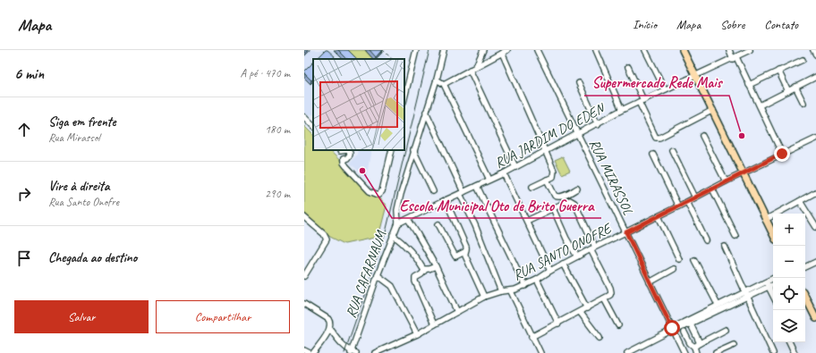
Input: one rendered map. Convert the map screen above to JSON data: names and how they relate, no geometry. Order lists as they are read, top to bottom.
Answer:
{
  "streets": {
    "street": [
      "RUA JARDIM DO EDEN",
      "RUA MIRASSOL",
      "RUA SANTO ONOFRE",
      "RUA CAFARNAUM"
    ]
  },
  "crossings": [
    ["RUA JARDIM DO EDEN", "RUA MIRASSOL"],
    ["RUA JARDIM DO EDEN", "RUA CAFARNAUM"],
    ["RUA MIRASSOL", "RUA SANTO ONOFRE"]
  ],
  "places": ["Supermercado Rede Mais", "Escola Municipal Oto de Brito Guerra"],
  "page": {
    "header": "Mapa",
    "nav": [
      "Início",
      "Mapa",
      "Sobre",
      "Contato"
    ],
    "heading": ["6 min", "A pé · 470 m"],
    "list": [
      ["Siga em frente", "Rua Mirassol", "180 m"],
      ["Vire à direita", "Rua Santo Onofre", "290 m"],
      "Chegada ao destino"
    ],
    "map_buttons": ["+", "−"],
    "buttons": ["Salvar", "Compartilhar"]
  }
}
